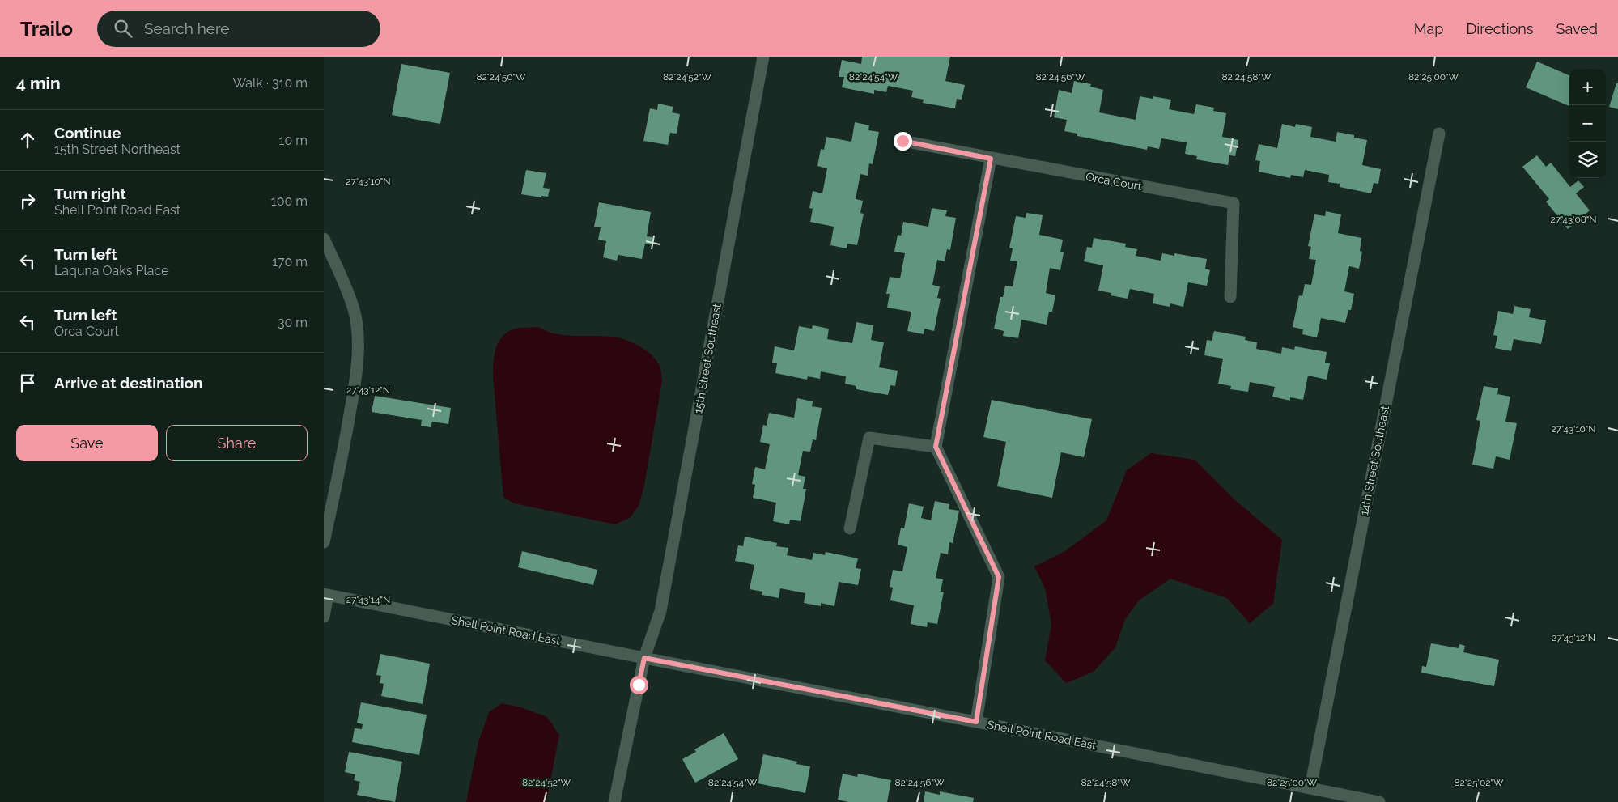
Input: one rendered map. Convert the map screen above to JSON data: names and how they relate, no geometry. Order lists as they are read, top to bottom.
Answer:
{
  "streets": {
    "street": [
      "Orca Court",
      "15th Street Southeast",
      "14th Street Southeast",
      "Shell Point Road East"
    ]
  },
  "crossings": [
    ["15th Street Southeast", "Shell Point Road East"],
    ["14th Street Southeast", "Shell Point Road East"]
  ],
  "page": {
    "header": "Trailo",
    "search": "Search here",
    "nav": ["Map", "Directions", "Saved"],
    "heading": ["4 min", "Walk · 310 m"],
    "map_buttons": ["+", "−"],
    "list": [
      ["Continue", "15th Street Northeast", "10 m"],
      ["Turn right", "Shell Point Road East", "100 m"],
      ["Turn left", "Laquna Oaks Place", "170 m"],
      ["Turn left", "Orca Court", "30 m"],
      "Arrive at destination"
    ],
    "buttons": ["Save", "Share"]
  },
  "coordinates": [
    "82°24'50\"W",
    "82°24'52\"W",
    "82°24'54\"W",
    "82°24'56\"W",
    "82°24'58\"W",
    "82°25'00\"W",
    "27°43'10\"N",
    "27°43'08\"N",
    "27°43'12\"N",
    "27°43'14\"N",
    "82°25'02\"W"
  ]
}
